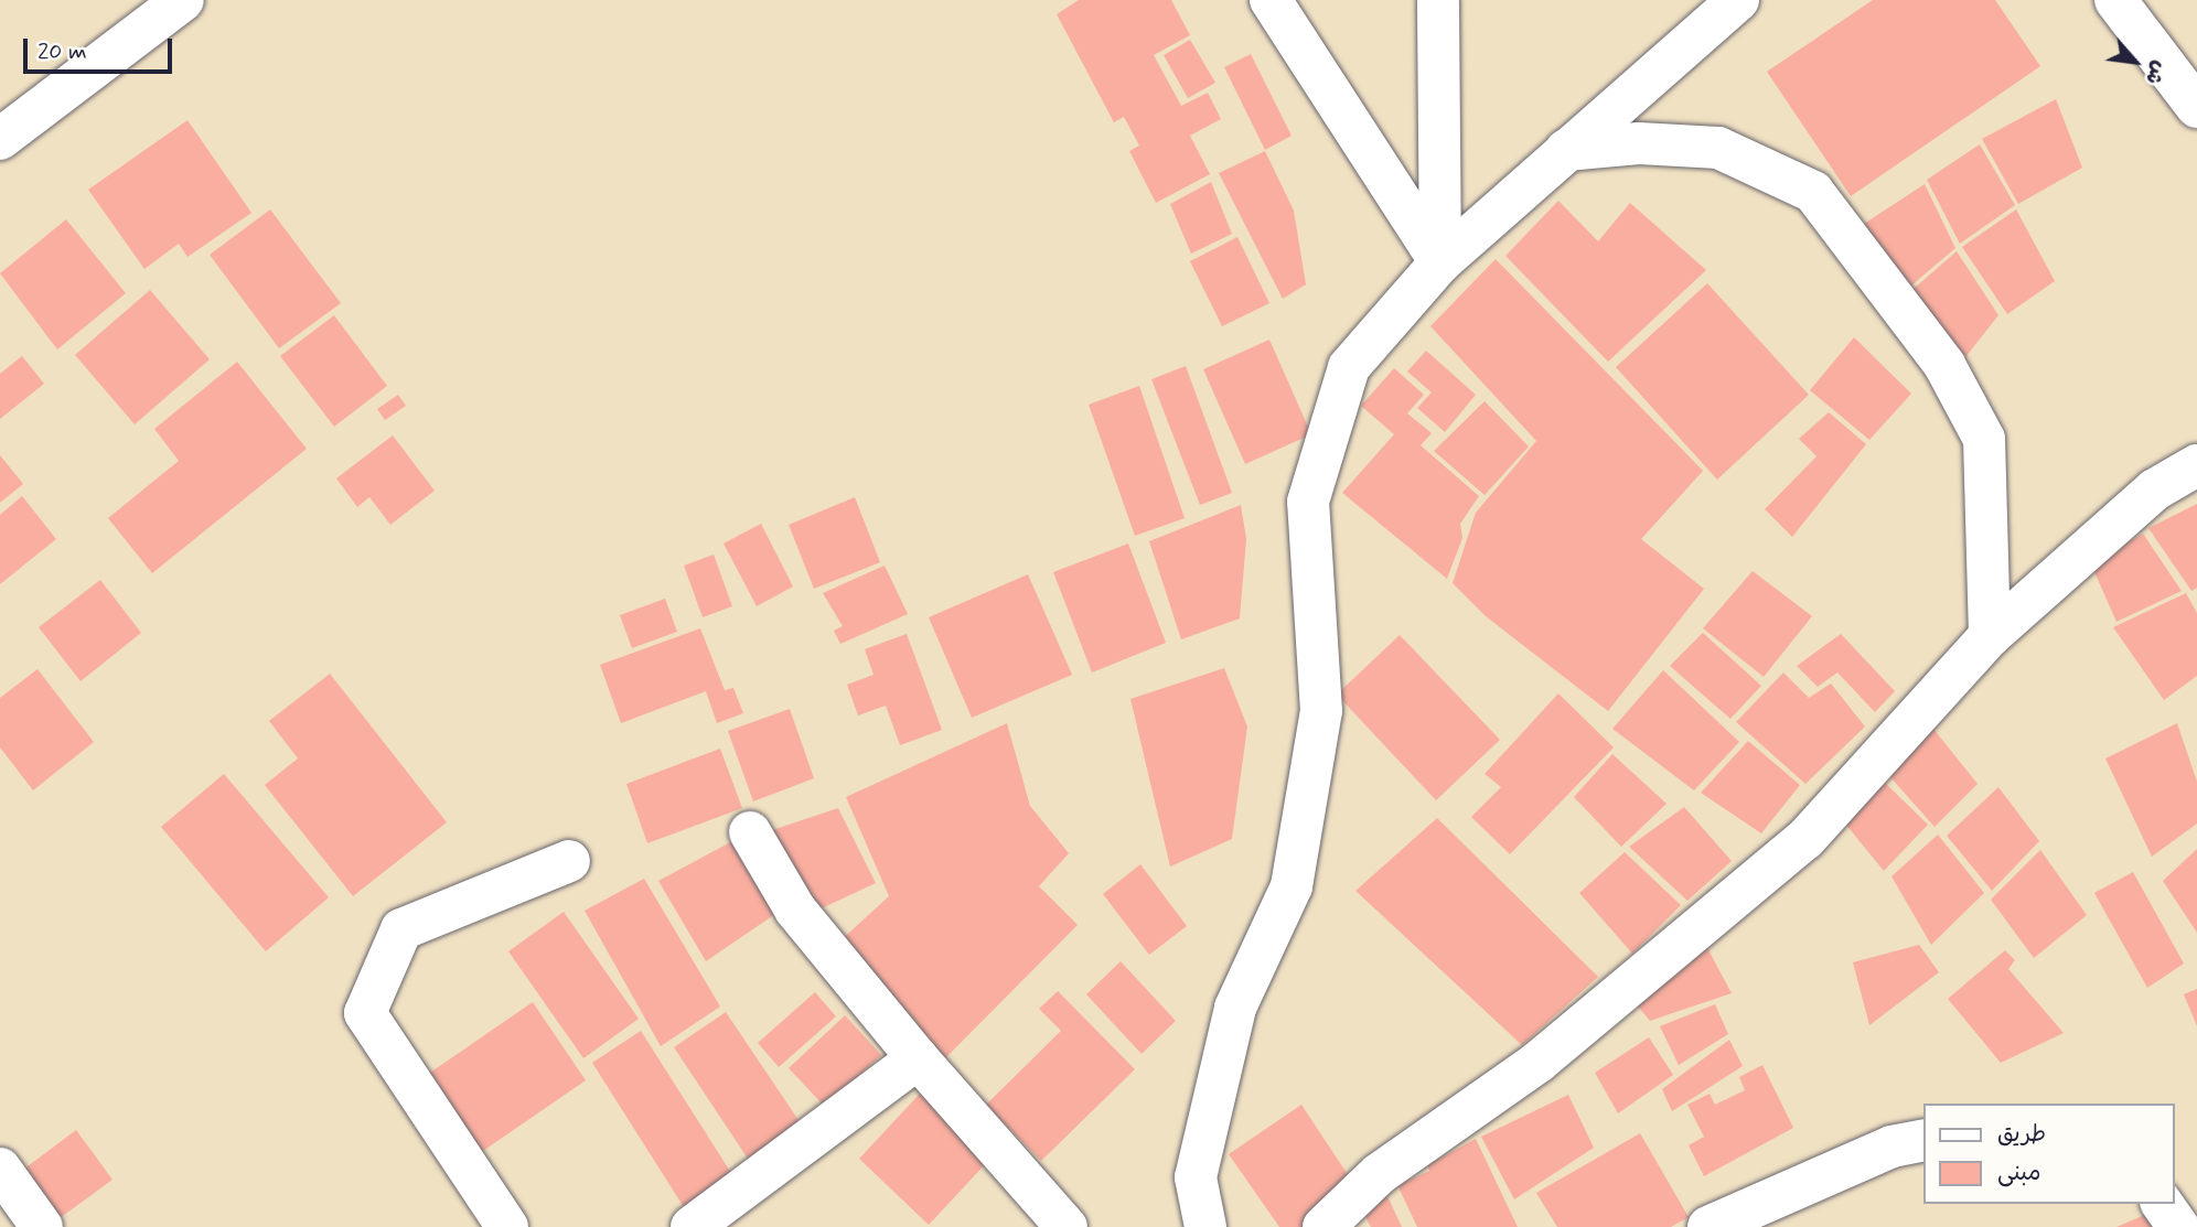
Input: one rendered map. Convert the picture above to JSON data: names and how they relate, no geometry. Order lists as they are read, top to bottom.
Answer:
{
  "legend": ["طريق", "مبنى"],
  "scale_bar": "20 m",
  "north": "bottom right"
}
